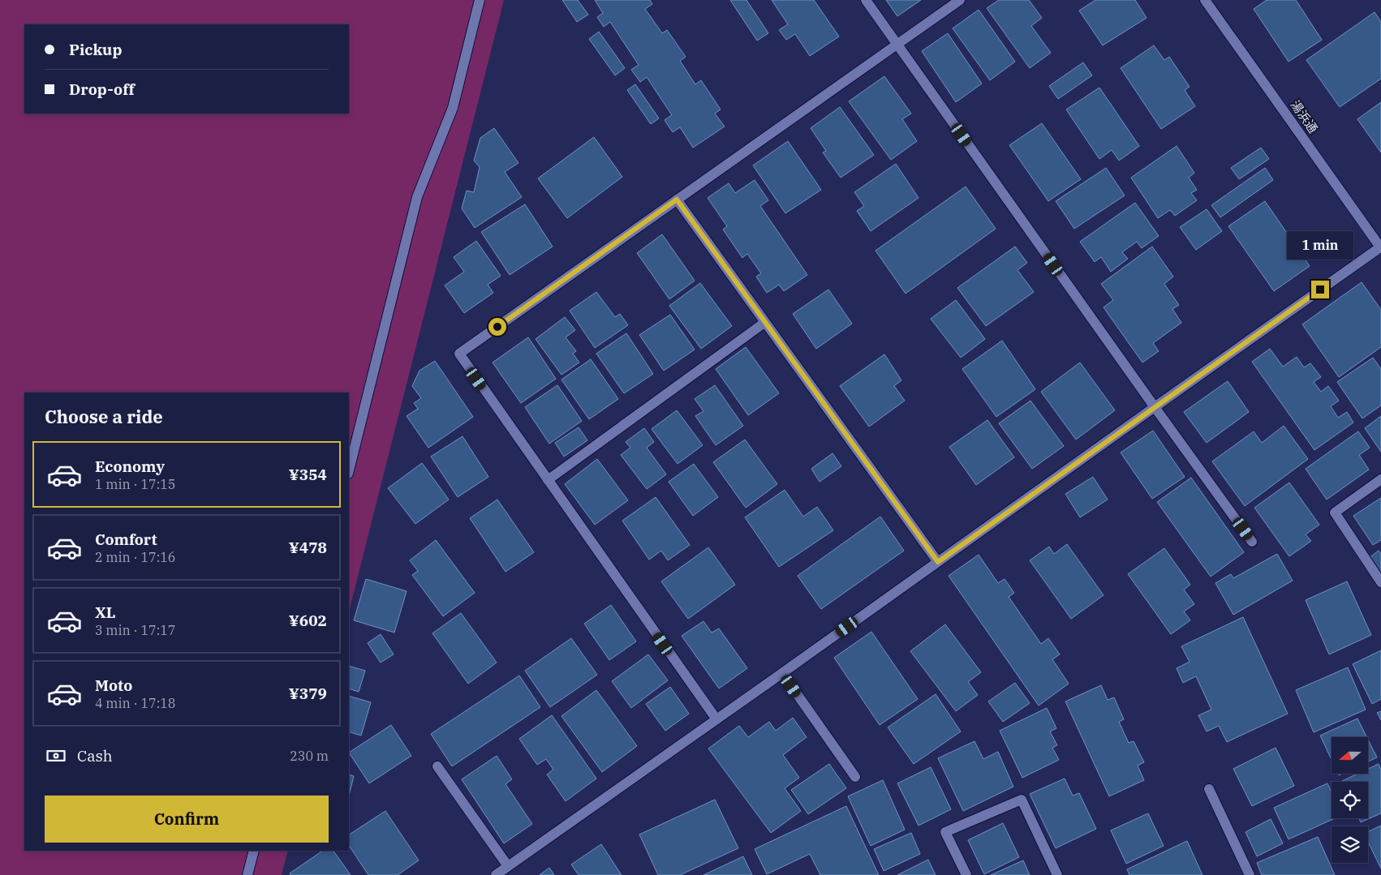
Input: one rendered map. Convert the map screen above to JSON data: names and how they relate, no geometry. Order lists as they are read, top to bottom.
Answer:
{
  "streets": {
    "street": ["湯浜通"]
  },
  "north": "left",
  "page": {
    "banner": ["Pickup", "Drop-off"],
    "bubble": "1 min",
    "heading": "Choose a ride",
    "list": [
      {
        "name": "Economy",
        "note": "1 min · 17:15",
        "value": "¥354"
      },
      {
        "name": "Comfort",
        "note": "2 min · 17:16",
        "value": "¥478"
      },
      {
        "name": "XL",
        "note": "3 min · 17:17",
        "value": "¥602"
      },
      {
        "name": "Moto",
        "note": "4 min · 17:18",
        "value": "¥379"
      }
    ],
    "pay": ["Cash", "230 m"],
    "buttons": "Confirm"
  }
}
